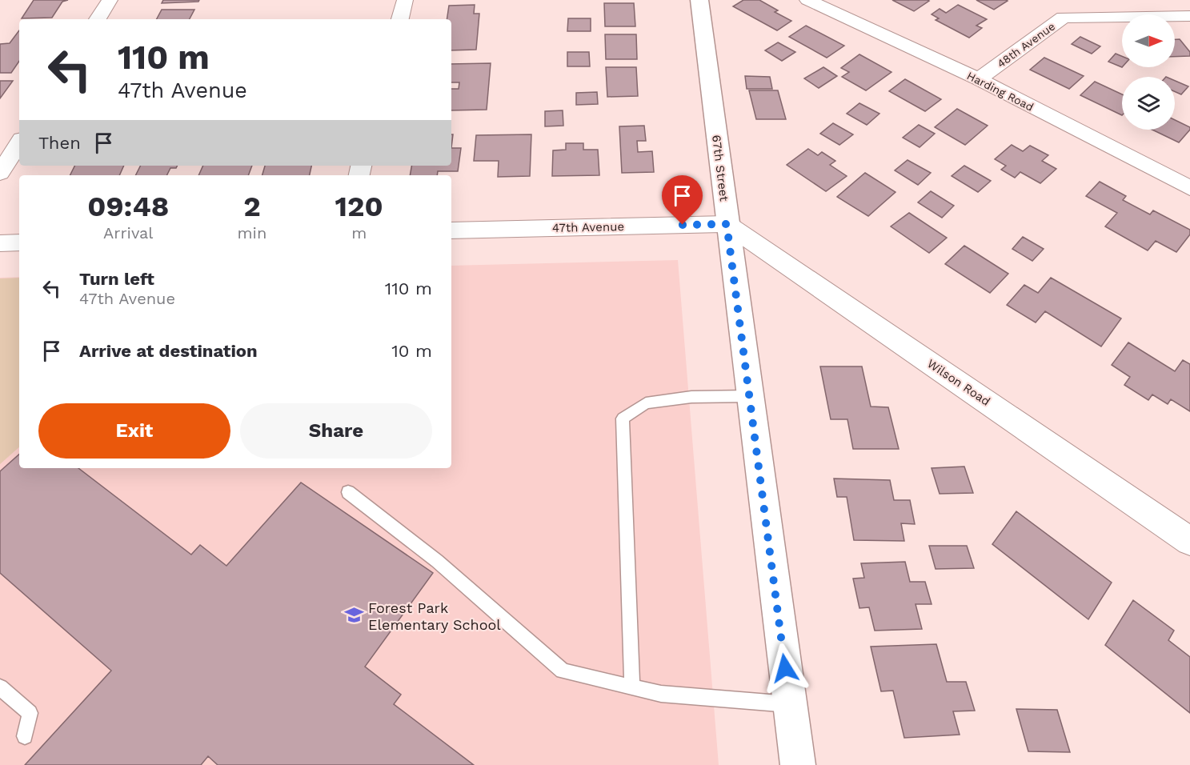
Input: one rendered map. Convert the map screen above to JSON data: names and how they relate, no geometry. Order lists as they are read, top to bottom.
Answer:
{
  "streets": {
    "street": [
      "48th Avenue",
      "Harding Road",
      "67th Street",
      "47th Avenue",
      "Wilson Road"
    ]
  },
  "crossings": [
    ["48th Avenue", "Harding Road"],
    ["67th Street", "47th Avenue"],
    ["67th Street", "Wilson Road"],
    ["47th Avenue", "Wilson Road"]
  ],
  "places": {
    "school or university": ["Forest Park Elementary School"]
  },
  "north": "right",
  "page": {
    "turn": ["110 m", "47th Avenue"],
    "then": "Then",
    "eta": [
      "09:48",
      "Arrival",
      "2",
      "min",
      "120",
      "m"
    ],
    "list": [
      {
        "name": "Turn left",
        "note": "47th Avenue",
        "value": "110 m"
      },
      {
        "name": "Arrive at destination",
        "value": "10 m"
      }
    ],
    "buttons": ["Exit", "Share"]
  }
}
